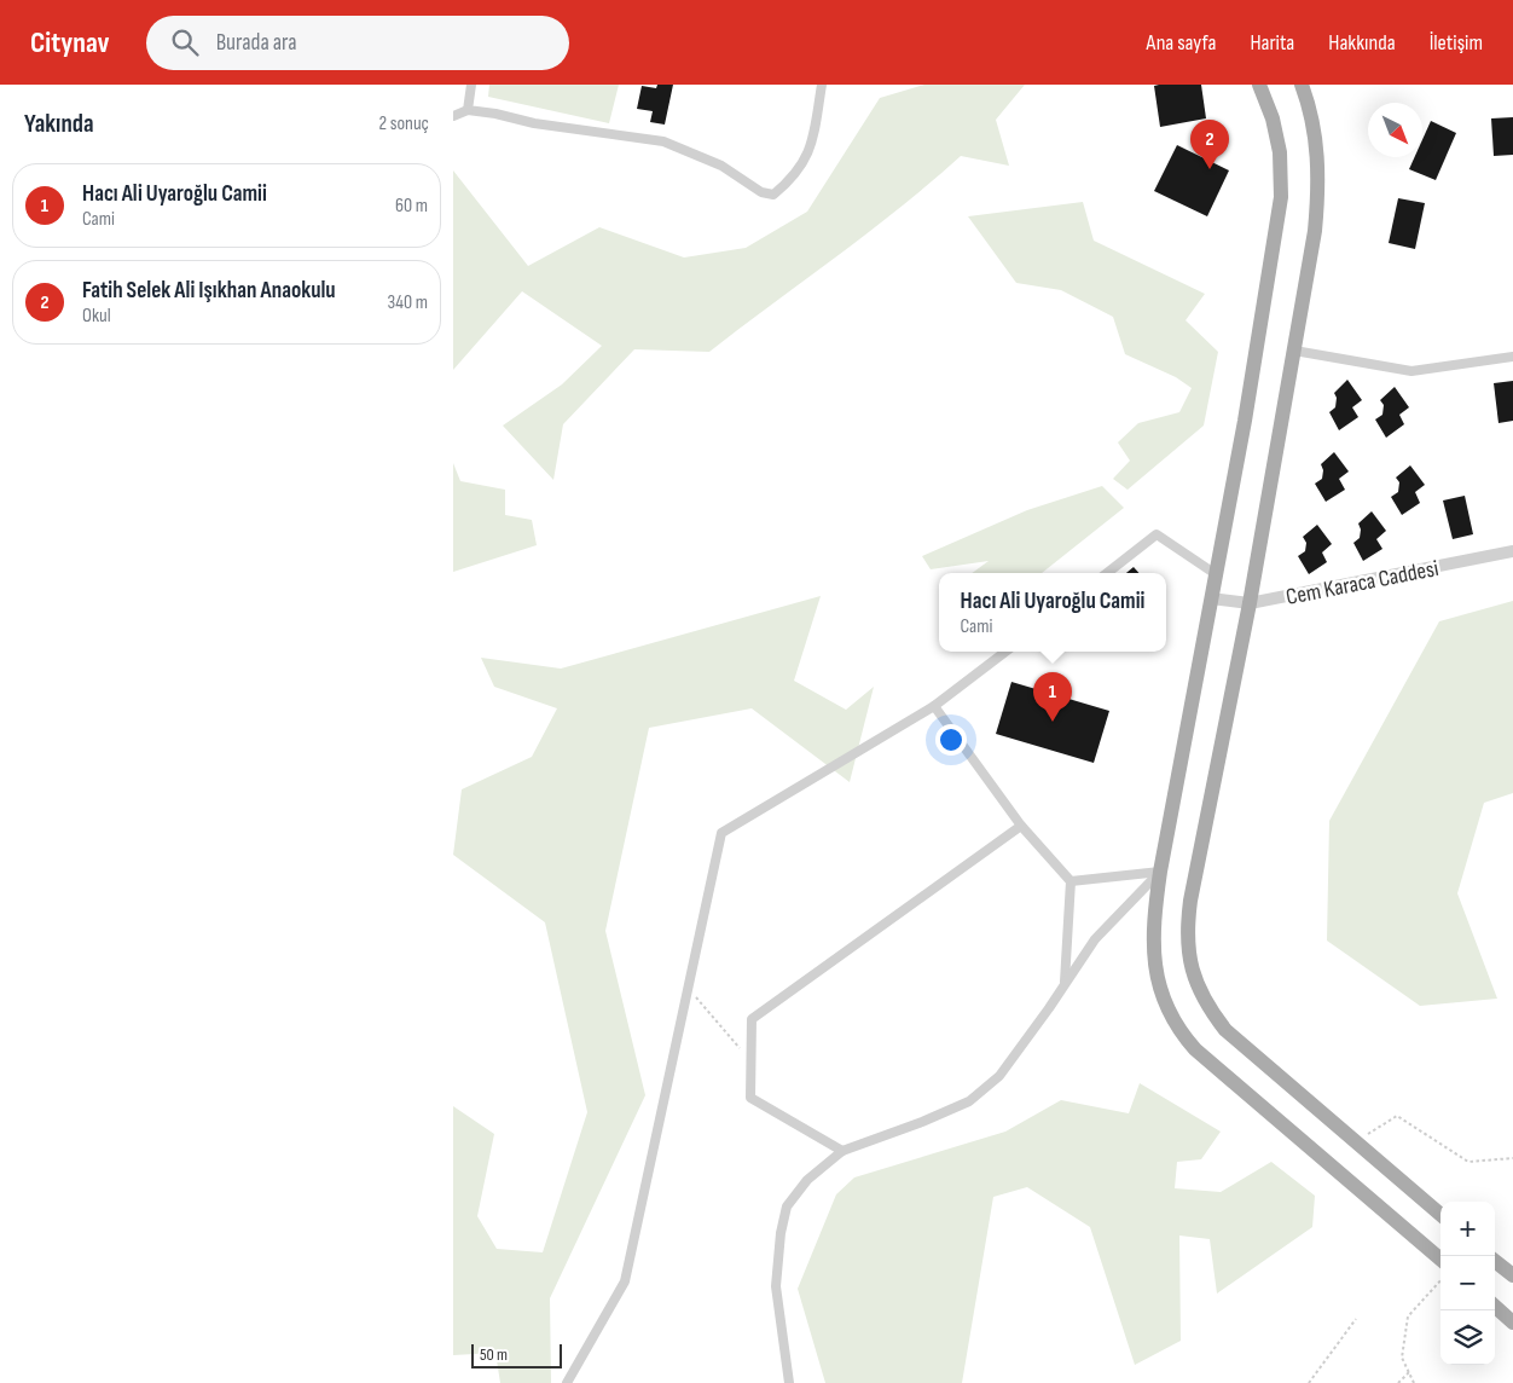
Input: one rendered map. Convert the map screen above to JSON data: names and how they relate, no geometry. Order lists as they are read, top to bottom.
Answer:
{
  "streets": {
    "street": ["Cem Karaca Caddesi"]
  },
  "scale_bar": "50 m",
  "north": "bottom right",
  "page": {
    "header": "Citynav",
    "search": "Burada ara",
    "nav": [
      "Ana sayfa",
      "Harita",
      "Hakkında",
      "İletişim"
    ],
    "heading": ["Yakında", "2 sonuç"],
    "pins": ["2", "1"],
    "list": [
      {
        "mark": "1",
        "name": "Hacı Ali Uyaroğlu Camii",
        "note": "Cami",
        "value": "60 m"
      },
      {
        "mark": "2",
        "name": "Fatih Selek Ali Işıkhan Anaokulu",
        "note": "Okul",
        "value": "340 m"
      }
    ],
    "popup": ["Hacı Ali Uyaroğlu Camii", "Cami"],
    "map_buttons": ["+", "−"],
    "scale": "50 m"
  }
}
